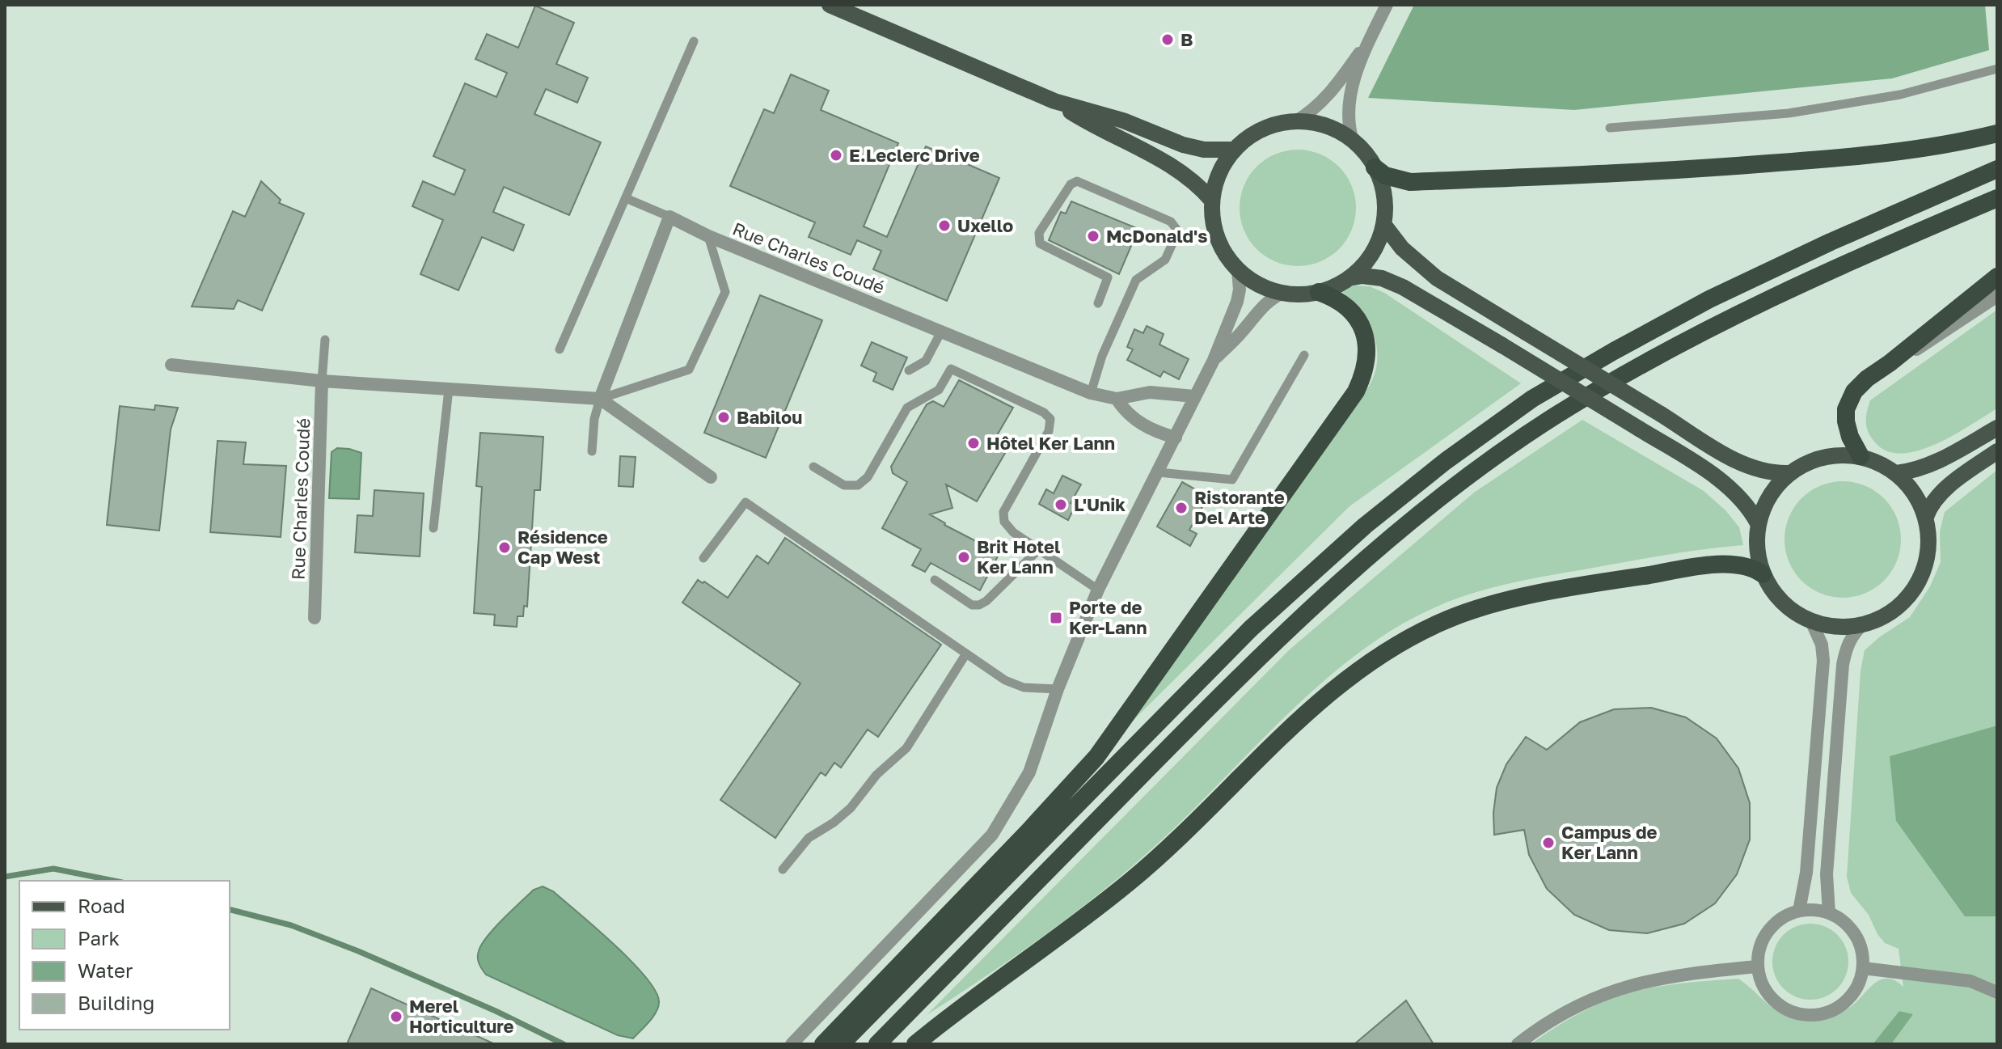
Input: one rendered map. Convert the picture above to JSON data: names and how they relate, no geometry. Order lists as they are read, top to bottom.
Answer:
{
  "streets": {
    "street": ["Rue Charles Coudé"]
  },
  "places": {
    "other": [
      "B",
      "E.Leclerc Drive",
      "Uxello",
      "McDonald's",
      "Babilou",
      "Hôtel Ker Lann",
      "L'Unik",
      "Ristorante Del Arte",
      "Résidence Cap West",
      "Brit Hotel Ker Lann",
      "Campus de Ker Lann",
      "Merel Horticulture"
    ],
    "transit": ["Porte de Ker-Lann"]
  },
  "legend": [
    "Road",
    "Park",
    "Water",
    "Building"
  ]
}
